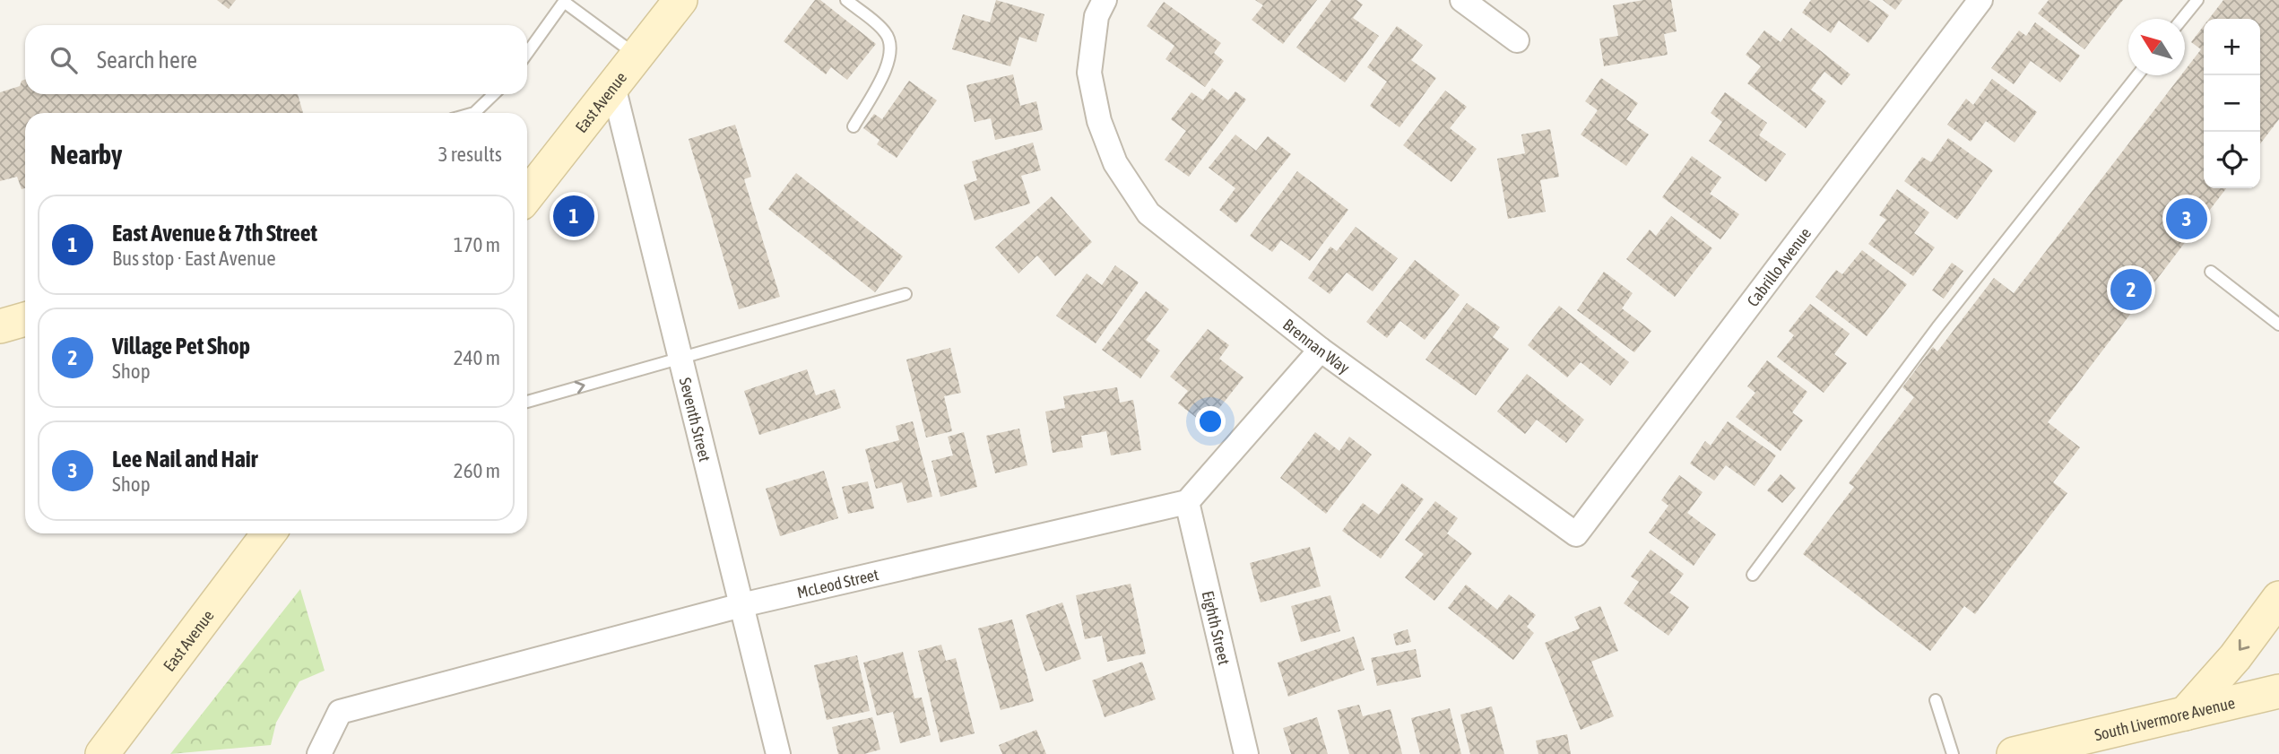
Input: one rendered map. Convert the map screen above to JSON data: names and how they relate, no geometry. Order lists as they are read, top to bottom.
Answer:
{
  "streets": {
    "main road": ["East Avenue", "South Livermore Avenue"],
    "street": [
      "Cabrillo Avenue",
      "Brennan Way",
      "Seventh Street",
      "McLeod Street",
      "Eighth Street"
    ]
  },
  "crossings": [
    ["East Avenue", "Seventh Street"],
    ["Cabrillo Avenue", "Brennan Way"],
    ["Seventh Street", "McLeod Street"],
    ["McLeod Street", "Eighth Street"]
  ],
  "north": "top left",
  "page": {
    "map_buttons": ["+", "−"],
    "search": "Search here",
    "heading": ["Nearby", "3 results"],
    "pins": ["1", "3", "2"],
    "list": [
      {
        "mark": "1",
        "name": "East Avenue & 7th Street",
        "note": "Bus stop · East Avenue",
        "value": "170 m"
      },
      {
        "mark": "2",
        "name": "Village Pet Shop",
        "note": "Shop",
        "value": "240 m"
      },
      {
        "mark": "3",
        "name": "Lee Nail and Hair",
        "note": "Shop",
        "value": "260 m"
      }
    ]
  }
}
